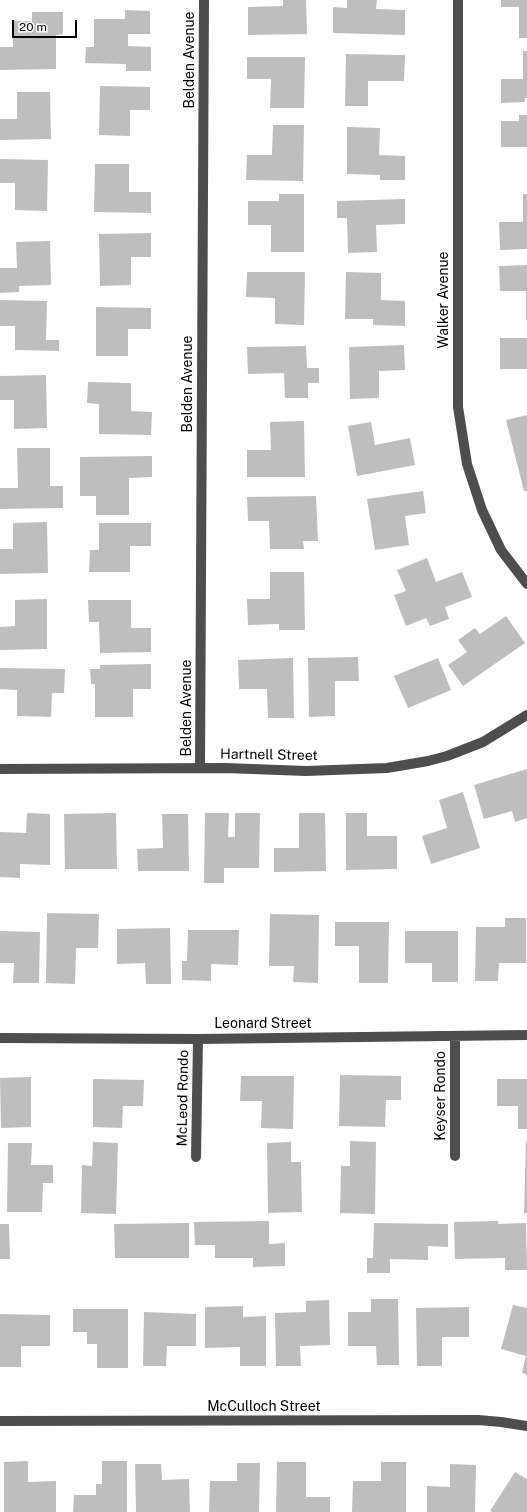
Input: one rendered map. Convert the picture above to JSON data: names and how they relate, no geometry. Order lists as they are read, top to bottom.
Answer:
{
  "streets": {
    "street": [
      "Belden Avenue",
      "Walker Avenue",
      "Hartnell Street",
      "Leonard Street",
      "Keyser Rondo",
      "McLeod Rondo",
      "McCulloch Street"
    ]
  },
  "crossings": [
    ["Belden Avenue", "Hartnell Street"],
    ["Leonard Street", "Keyser Rondo"],
    ["Leonard Street", "McLeod Rondo"]
  ],
  "scale_bar": "20 m"
}
